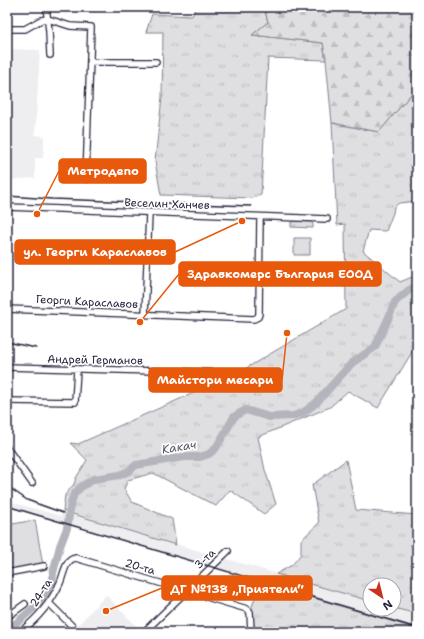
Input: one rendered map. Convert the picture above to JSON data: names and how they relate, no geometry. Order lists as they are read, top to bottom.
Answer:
{
  "streets": {
    "street": [
      "Веселин Ханчев",
      "Георги Караславов",
      "Андрей Германов",
      "3-та",
      "20-та",
      "24-та"
    ]
  },
  "crossings": [
    ["Веселин Ханчев", "Георги Караславов"],
    ["3-та", "20-та"],
    ["20-та", "24-та"]
  ],
  "water": ["Какач"],
  "places": [
    "Метродепо",
    "ул. Георги Караславов",
    "Здравкомерс България ЕООД",
    "Майстори месари",
    "ДГ №138 „Приятели“"
  ],
  "north": "bottom right"
}
